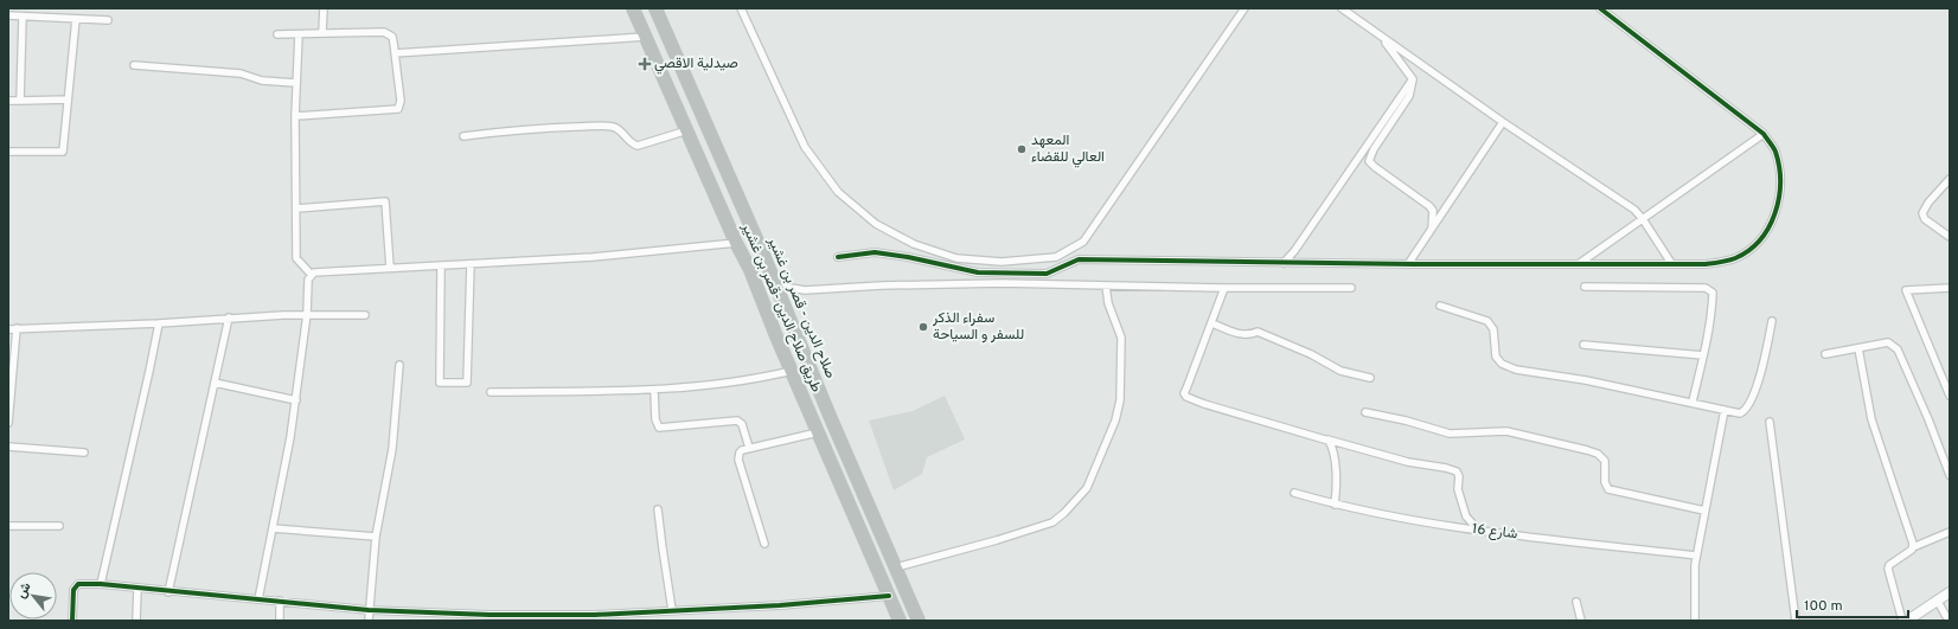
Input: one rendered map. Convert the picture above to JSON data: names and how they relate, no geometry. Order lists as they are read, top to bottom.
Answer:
{
  "streets": {
    "highway": ["طريق صلاح الدين -قصر بن غشير", "صلاح الدين - قصر بن غشير"],
    "street": ["شارع 16"]
  },
  "places": {
    "health": ["صيدلية الاقصي"],
    "other": ["المعهد العالي للقضاء", "سفراء الذكر للسفر و السياحة"]
  },
  "scale_bar": "100 m",
  "north": "top left"
}
